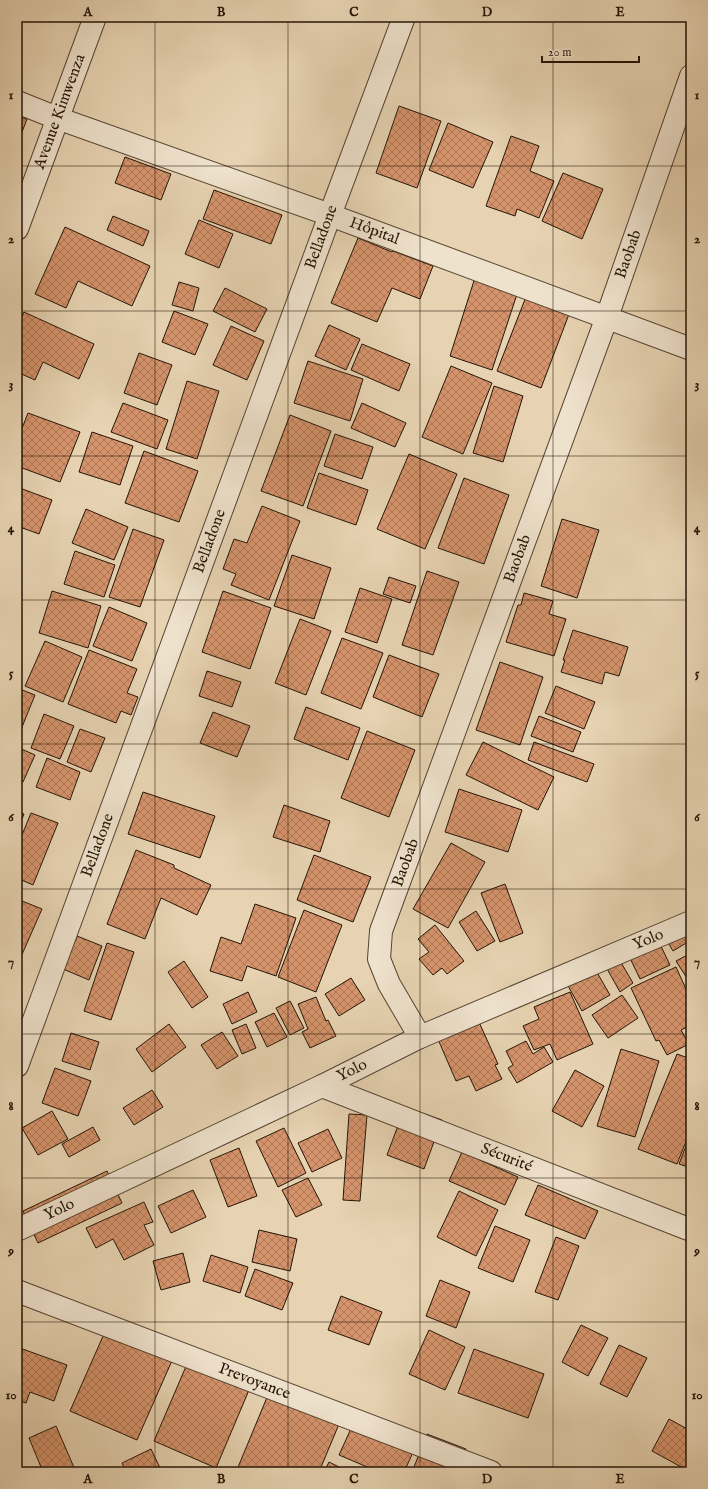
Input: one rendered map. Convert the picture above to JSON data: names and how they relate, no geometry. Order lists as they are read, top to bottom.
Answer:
{
  "streets": {
    "street": [
      "Avenue Kimwenza",
      "Hôpital",
      "Belladone",
      "Baobab",
      "Yolo",
      "Sécurité",
      "Prevoyance"
    ]
  },
  "crossings": [
    ["Avenue Kimwenza", "Hôpital"],
    ["Hôpital", "Belladone"],
    ["Hôpital", "Baobab"],
    ["Baobab", "Yolo"],
    ["Yolo", "Sécurité"]
  ],
  "scale_bar": "20 m",
  "grid": {
    "columns": [
      "A",
      "B",
      "C",
      "D",
      "E"
    ],
    "rows": [
      "1",
      "2",
      "3",
      "4",
      "5",
      "6",
      "7",
      "8",
      "9",
      "10"
    ]
  }
}
